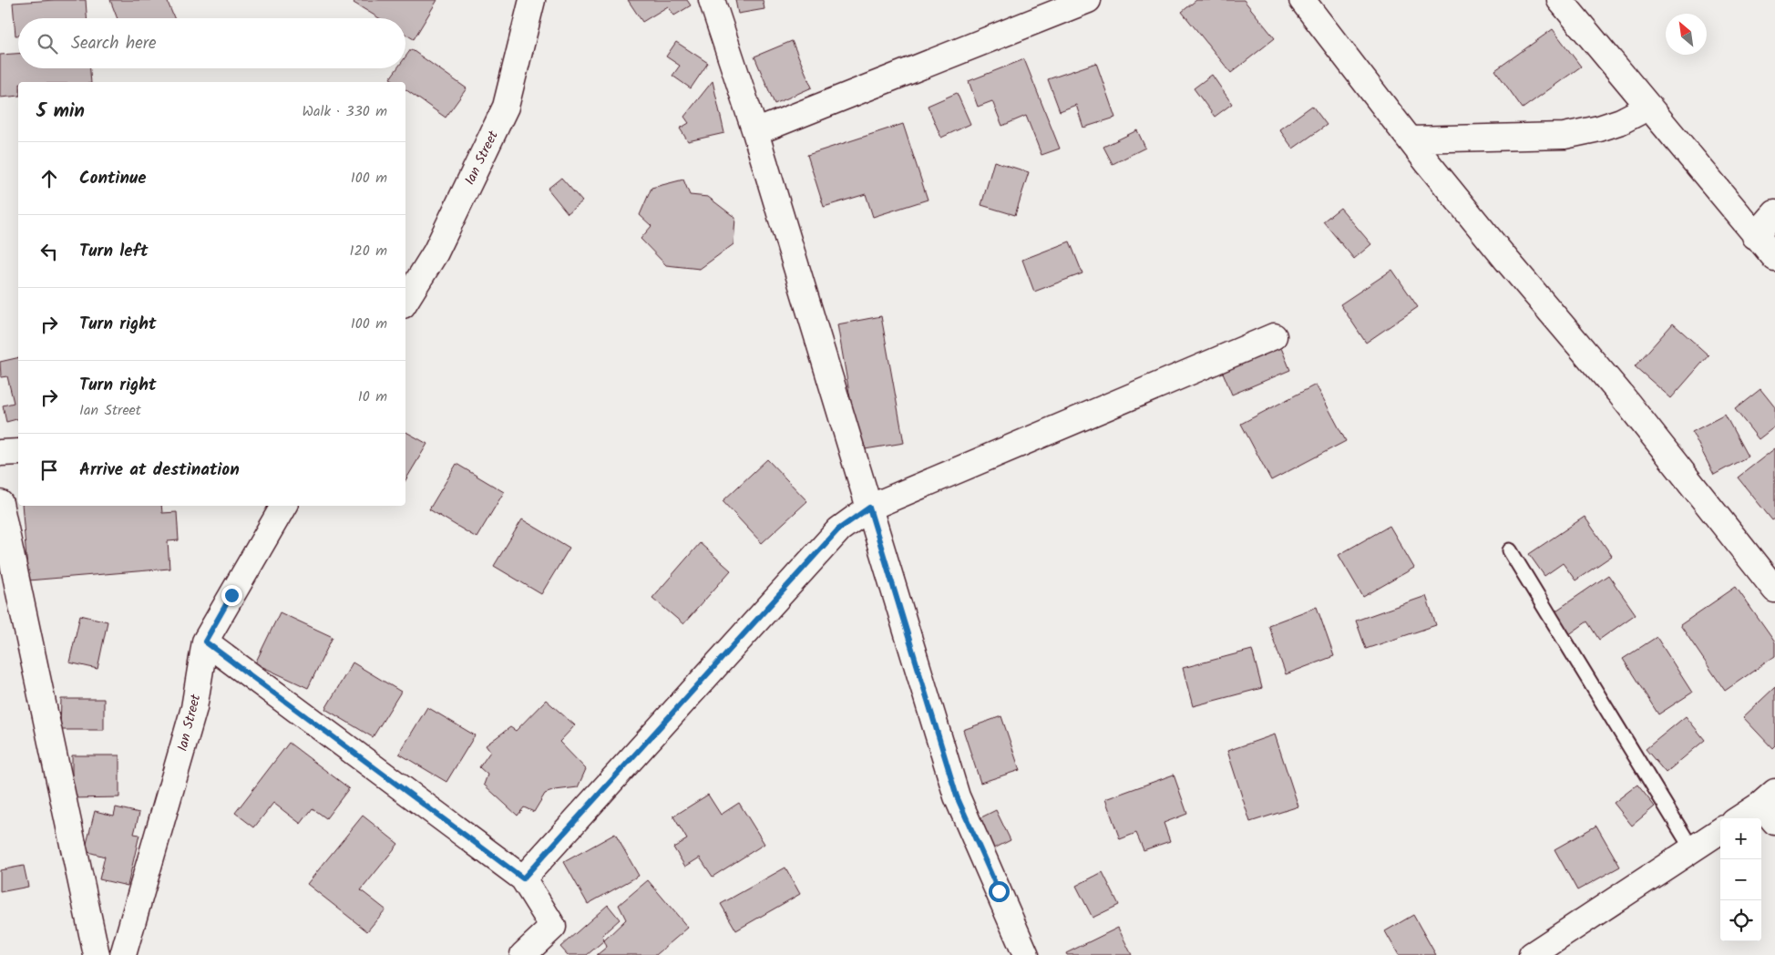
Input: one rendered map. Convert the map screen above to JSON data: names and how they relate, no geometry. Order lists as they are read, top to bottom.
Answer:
{
  "streets": {
    "street": ["Ian Street"]
  },
  "north": "top left",
  "page": {
    "search": "Search here",
    "heading": ["5 min", "Walk · 330 m"],
    "list": [
      ["Continue", "100 m"],
      ["Turn left", "120 m"],
      ["Turn right", "100 m"],
      ["Turn right", "Ian Street", "10 m"],
      "Arrive at destination"
    ],
    "map_buttons": ["+", "−"]
  }
}
